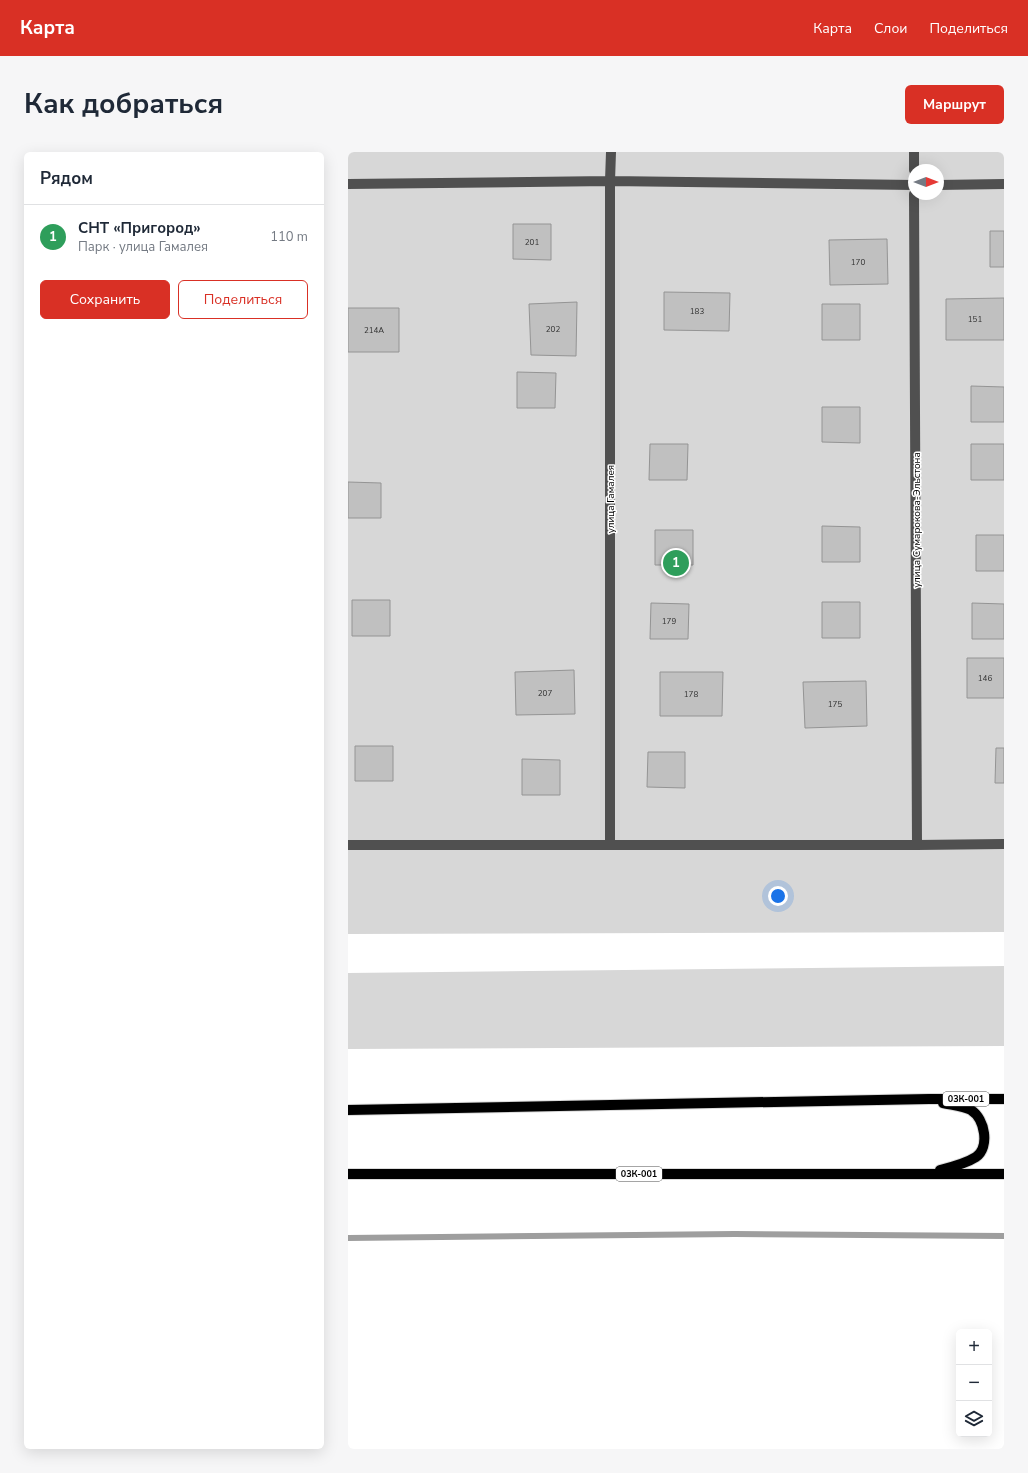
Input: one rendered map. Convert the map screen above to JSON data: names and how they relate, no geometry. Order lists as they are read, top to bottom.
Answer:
{
  "streets": {
    "main road": ["03К-001"],
    "street": ["улица Гамалея", "улица Сумарокова-Эльстона"]
  },
  "house_numbers": [
    "201",
    "170",
    "183",
    "151",
    "202",
    "214А",
    "179",
    "146",
    "207",
    "178",
    "175"
  ],
  "north": "right",
  "page": {
    "header": "Карта",
    "nav": ["Карта", "Слои", "Поделиться"],
    "title": "Как добраться",
    "buttons": [
      "Маршрут",
      ["Сохранить", "Поделиться"]
    ],
    "heading": "Рядом",
    "list": [
      {
        "mark": "1",
        "name": "СНТ «Пригород»",
        "note": "Парк · улица Гамалея",
        "value": "110 m"
      }
    ],
    "pins": "1",
    "map_buttons": ["+", "−"]
  }
}
